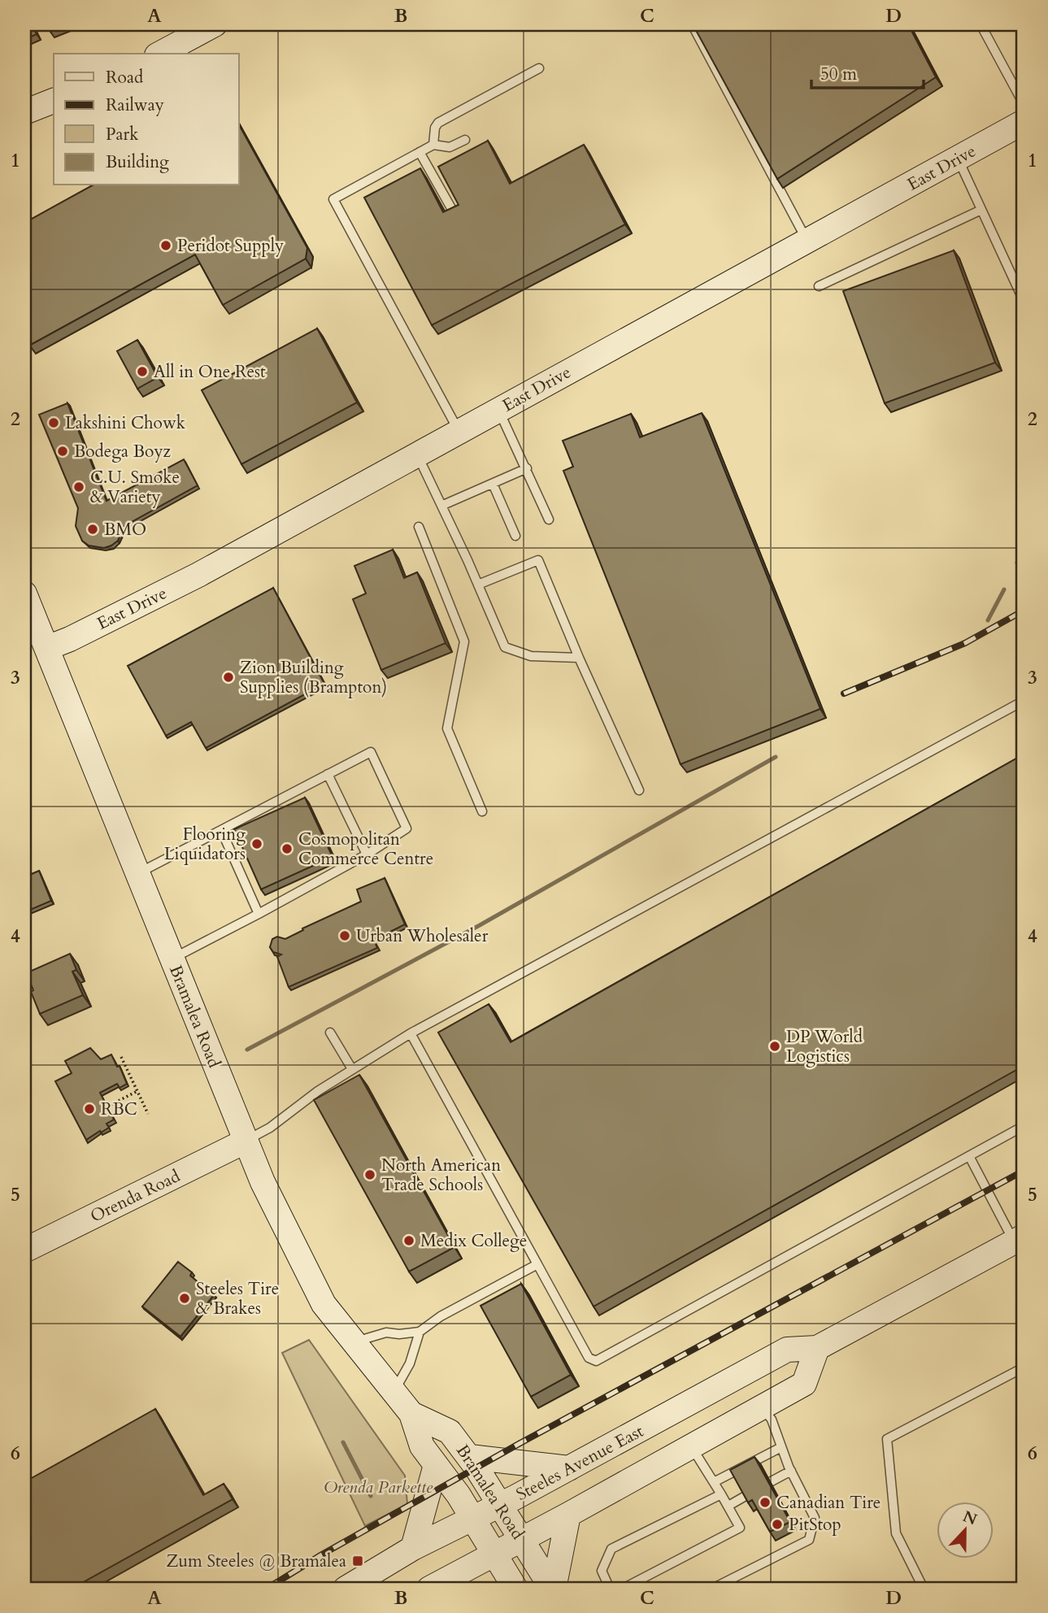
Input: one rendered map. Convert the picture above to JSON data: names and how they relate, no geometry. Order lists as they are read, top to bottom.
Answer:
{
  "streets": {
    "main road": [
      "East Drive",
      "Bramalea Road",
      "Orenda Road",
      "Steeles Avenue East"
    ]
  },
  "crossings": [
    ["East Drive", "Bramalea Road"],
    ["Bramalea Road", "Orenda Road"],
    ["Bramalea Road", "Steeles Avenue East"]
  ],
  "parks": ["Orenda Parkette"],
  "places": {
    "other": [
      "Peridot Supply",
      "All in One Rest",
      "Lakshini Chowk",
      "Bodega Boyz",
      "C.U. Smoke & Variety",
      "BMO",
      "Zion Building Supplies (Brampton)",
      "Flooring Liquidators",
      "Cosmopolitan Commerce Centre",
      "Urban Wholesaler",
      "DP World Logistics",
      "RBC",
      "North American Trade Schools",
      "Medix College",
      "Steeles Tire & Brakes",
      "Canadian Tire",
      "PitStop"
    ],
    "transit": ["Zum Steeles @ Bramalea"]
  },
  "legend": [
    "Road",
    "Railway",
    "Park",
    "Building"
  ],
  "scale_bar": "50 m",
  "north": "top",
  "grid": {
    "columns": [
      "A",
      "B",
      "C",
      "D"
    ],
    "rows": [
      "1",
      "2",
      "3",
      "4",
      "5",
      "6"
    ]
  }
}
